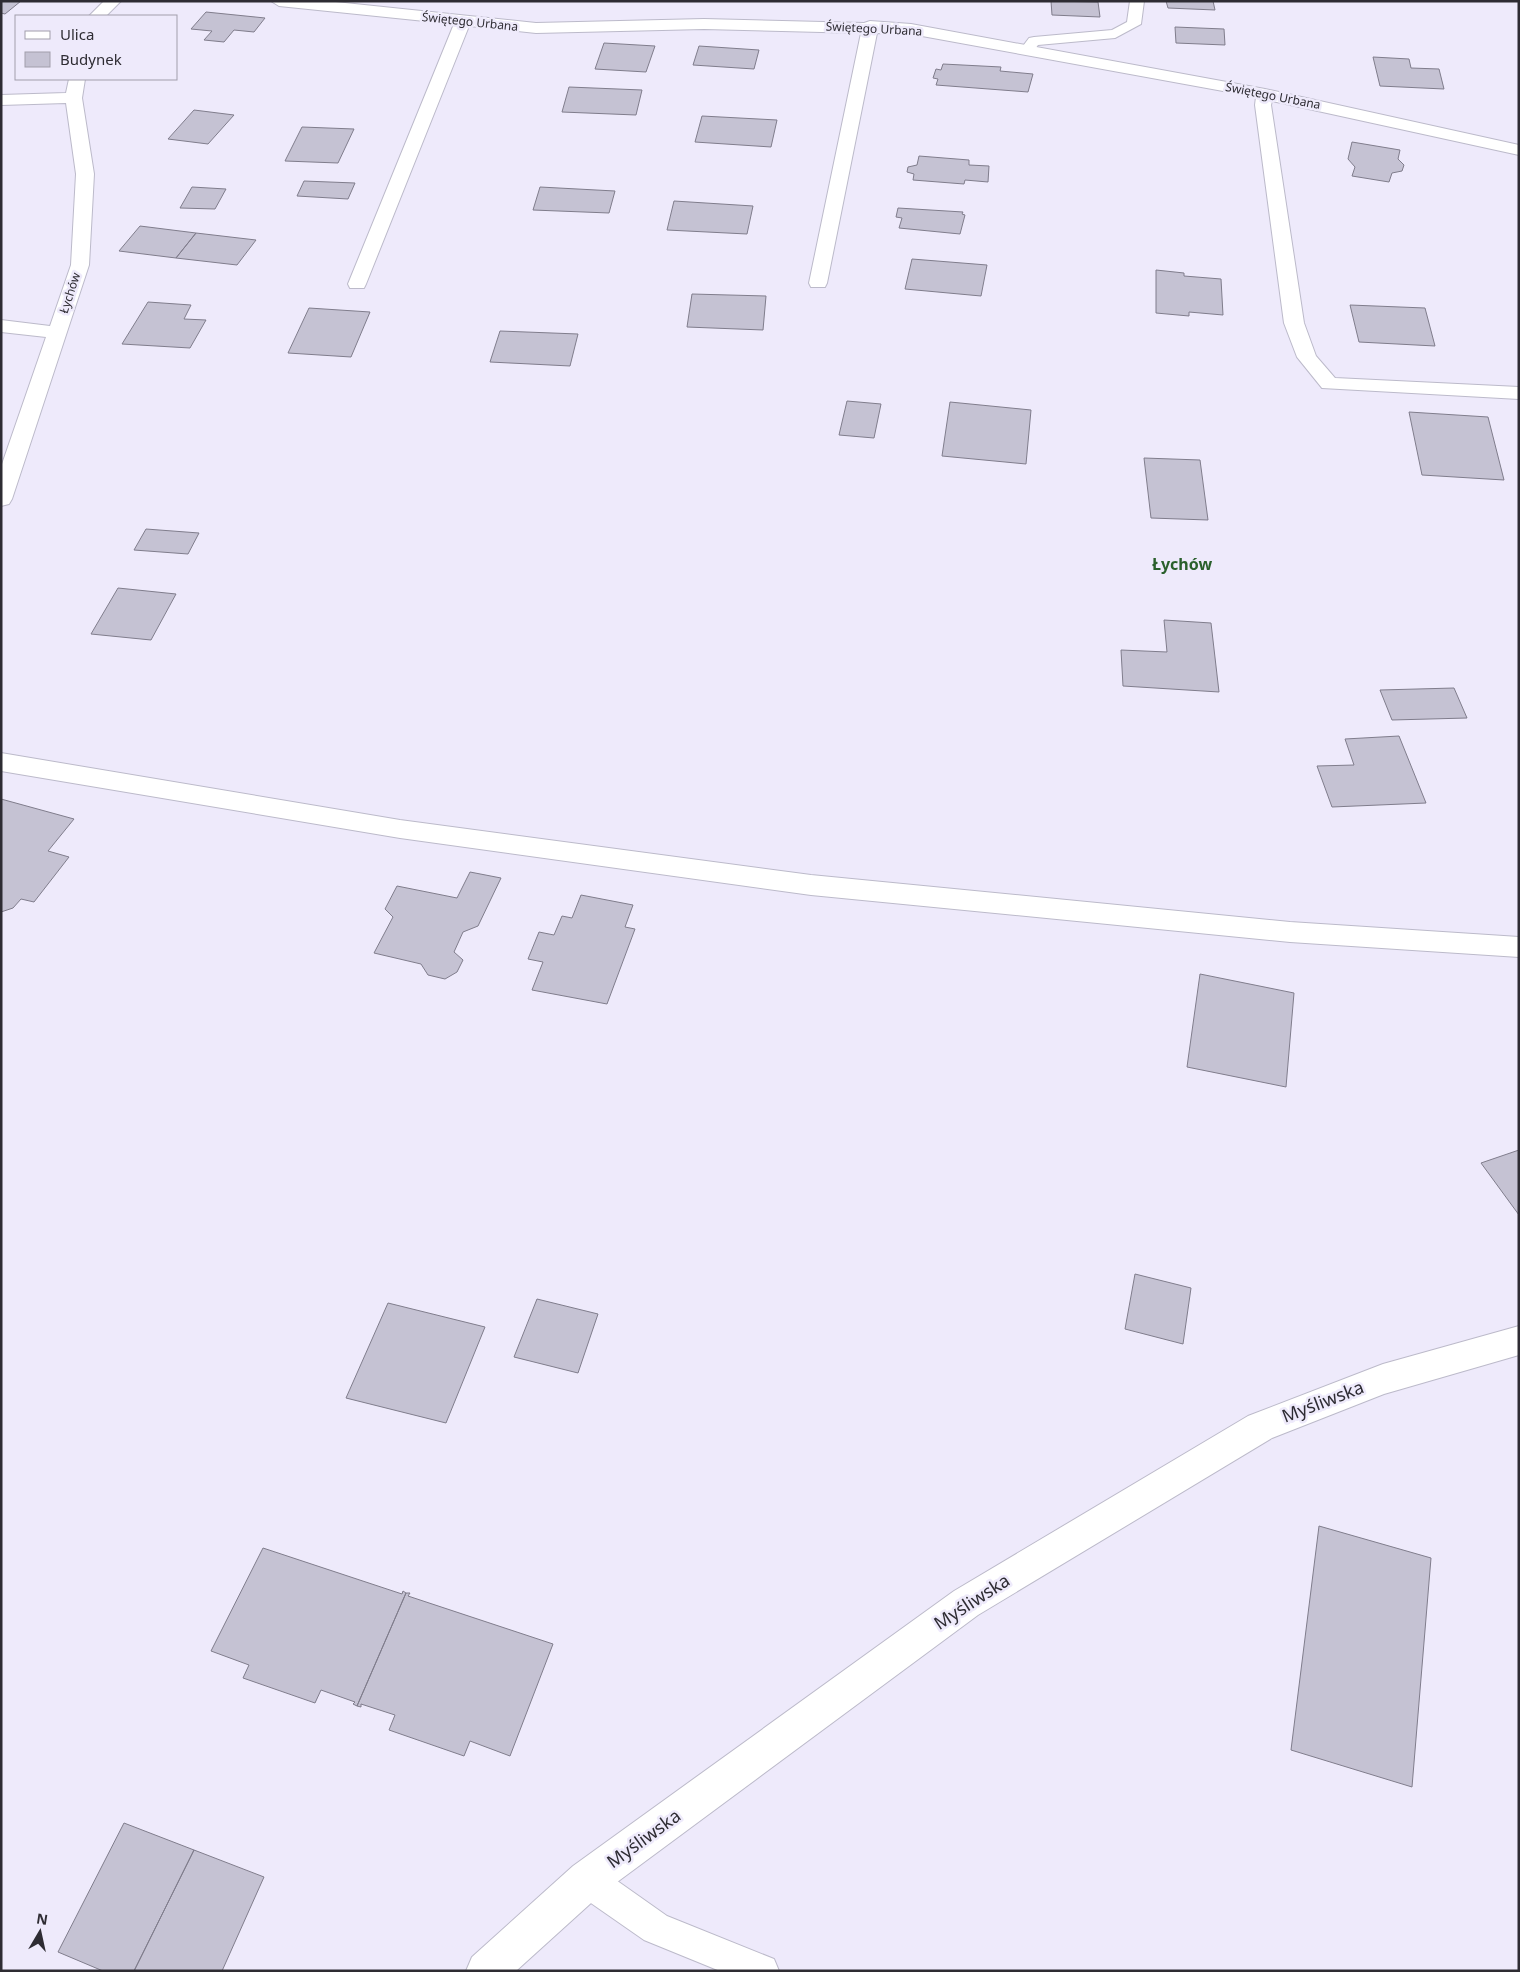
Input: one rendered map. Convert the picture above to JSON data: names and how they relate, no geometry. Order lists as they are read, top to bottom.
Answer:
{
  "streets": {
    "street": ["Świętego Urbana", "Łychów", "Myśliwska"]
  },
  "districts": ["Łychów"],
  "legend": ["Ulica", "Budynek"],
  "north": "top"
}
